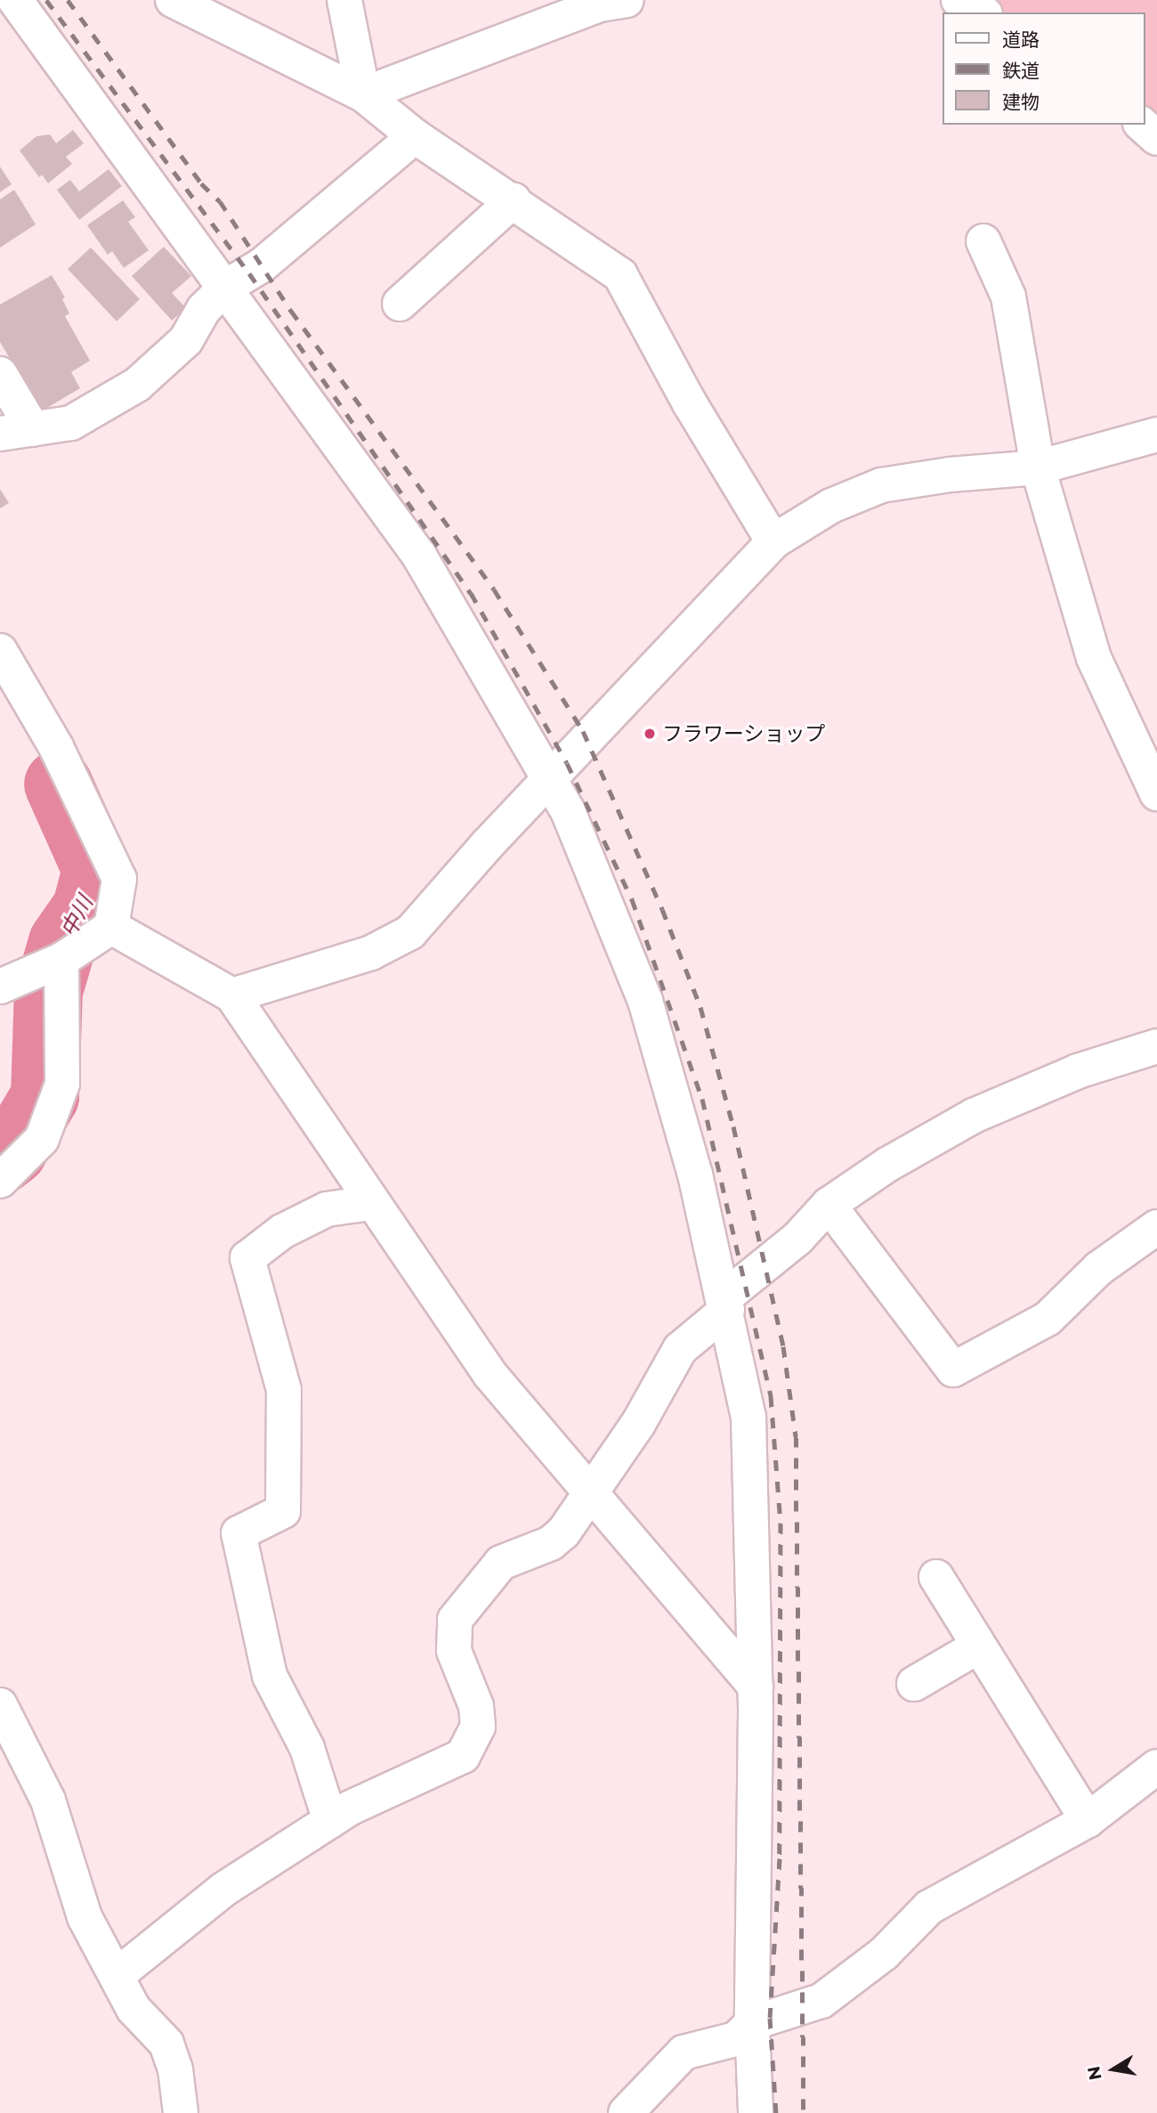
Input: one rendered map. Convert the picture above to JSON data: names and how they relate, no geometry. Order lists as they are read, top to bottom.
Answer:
{
  "water": ["中川"],
  "places": ["フラワーショップ"],
  "legend": ["道路", "鉄道", "建物"],
  "north": "left"
}
